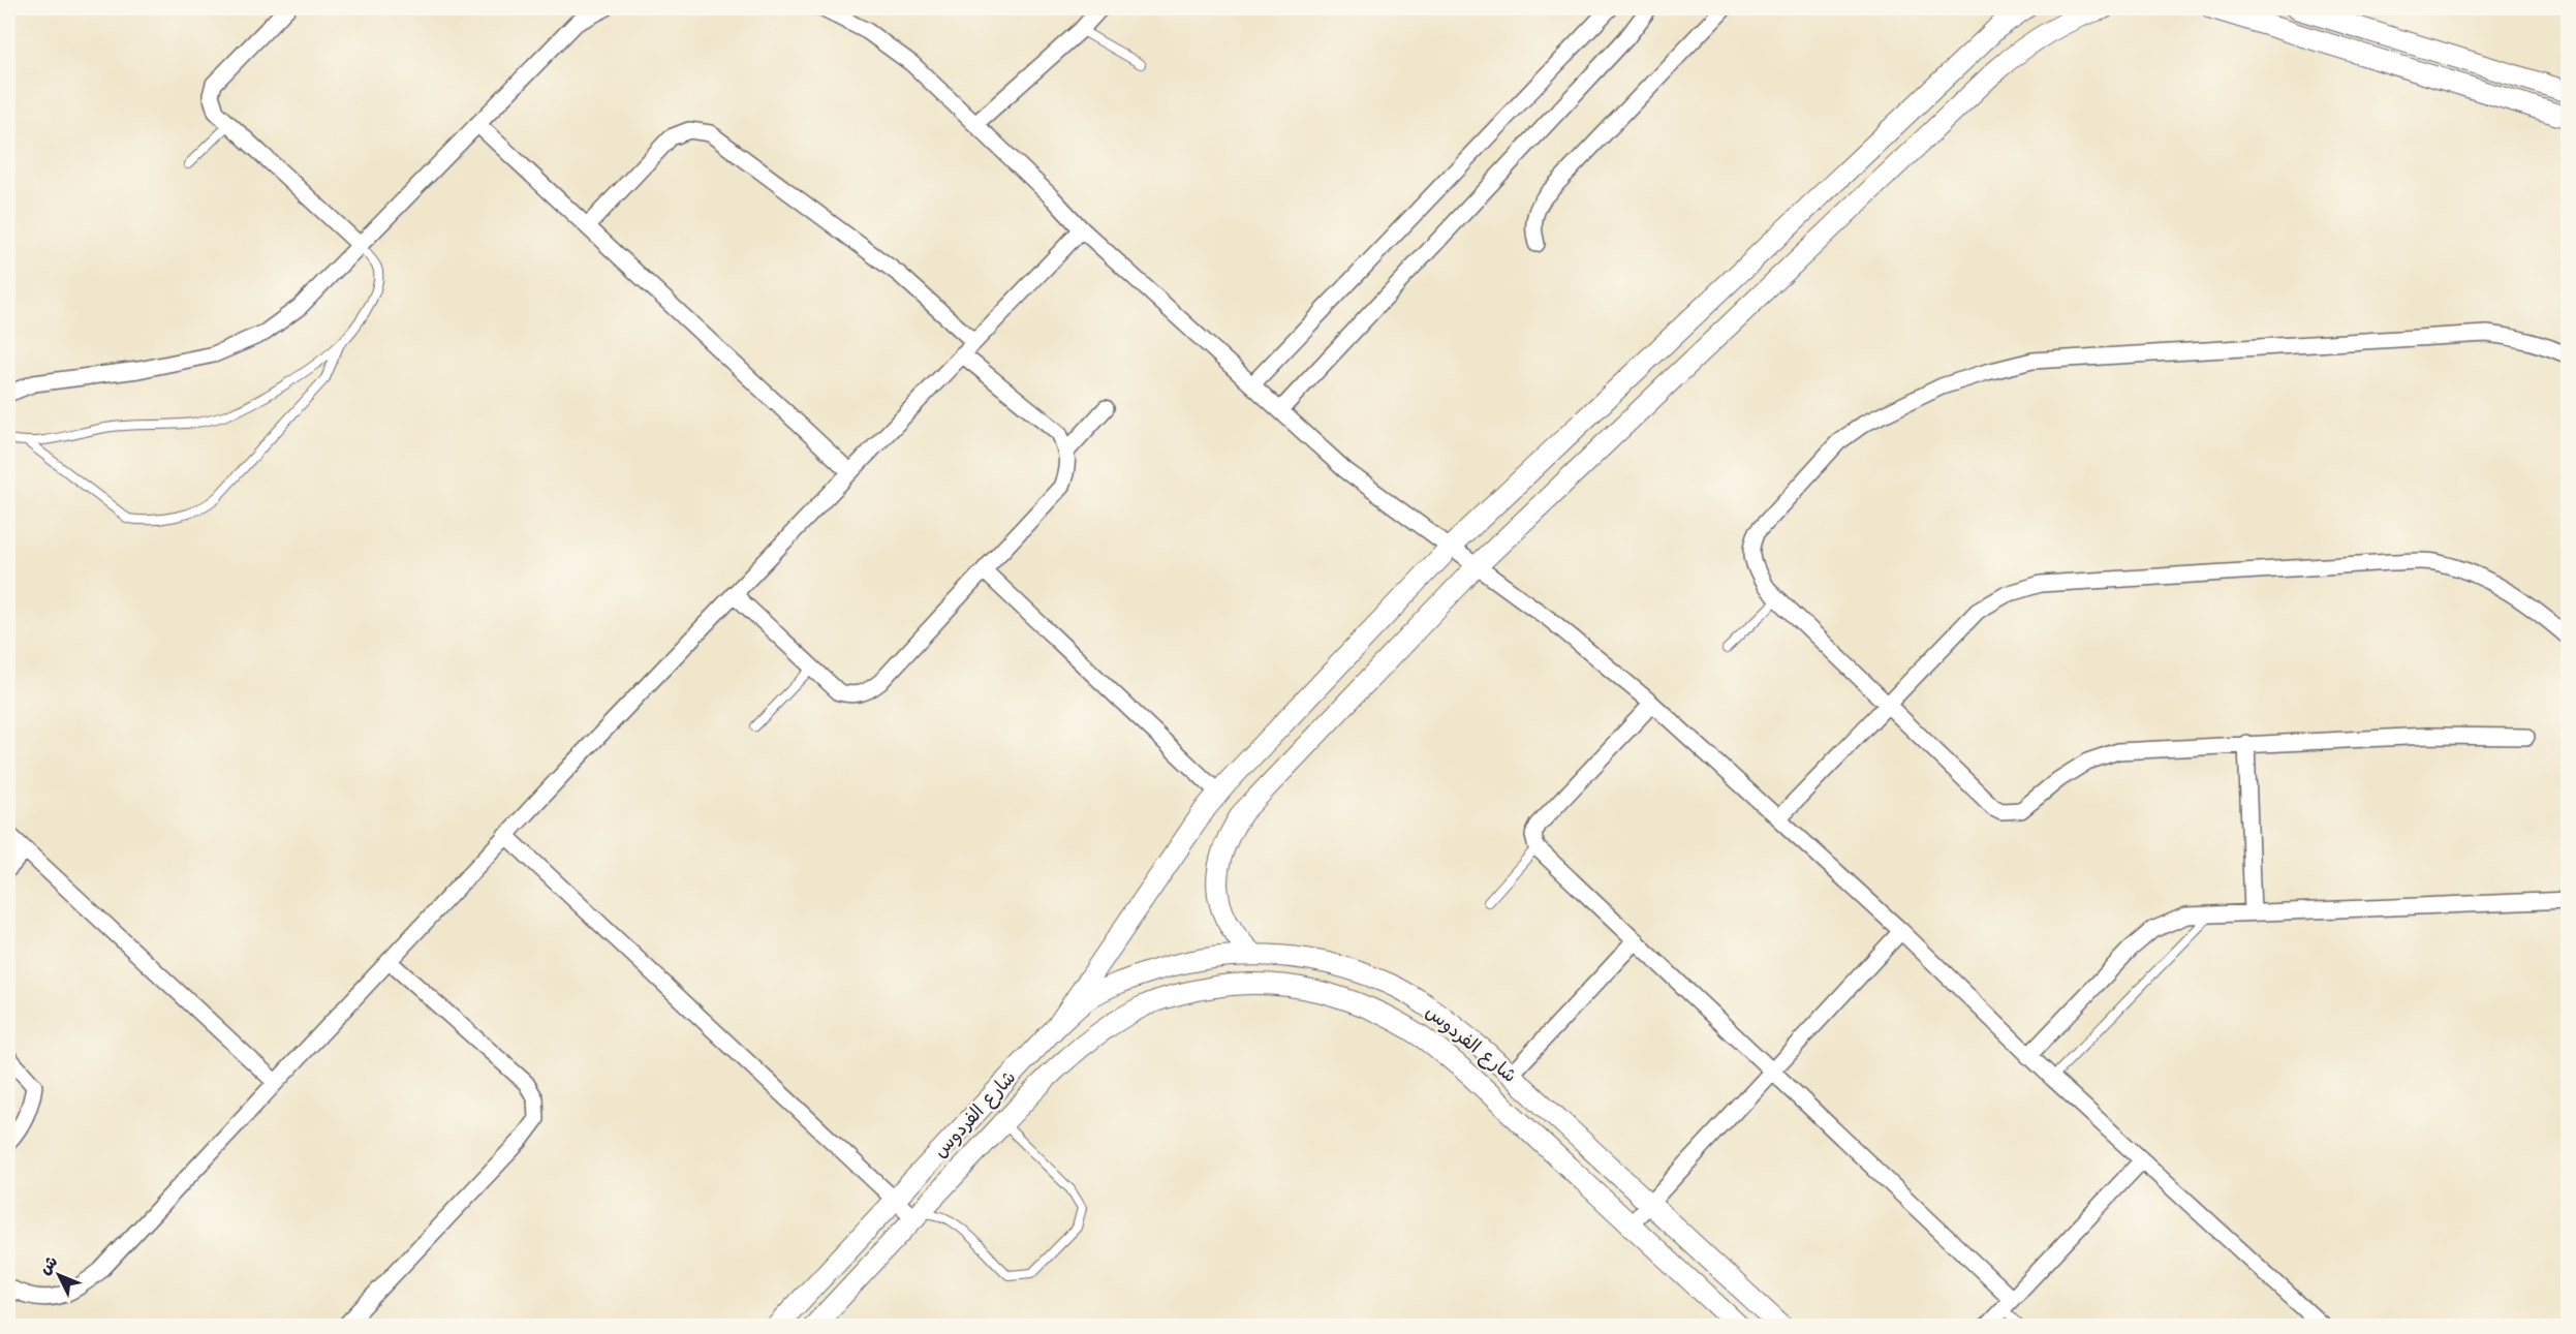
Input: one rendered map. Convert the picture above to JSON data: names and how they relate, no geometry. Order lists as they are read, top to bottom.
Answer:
{
  "streets": {
    "street": ["شارع الفردوس"]
  },
  "north": "top left"
}
